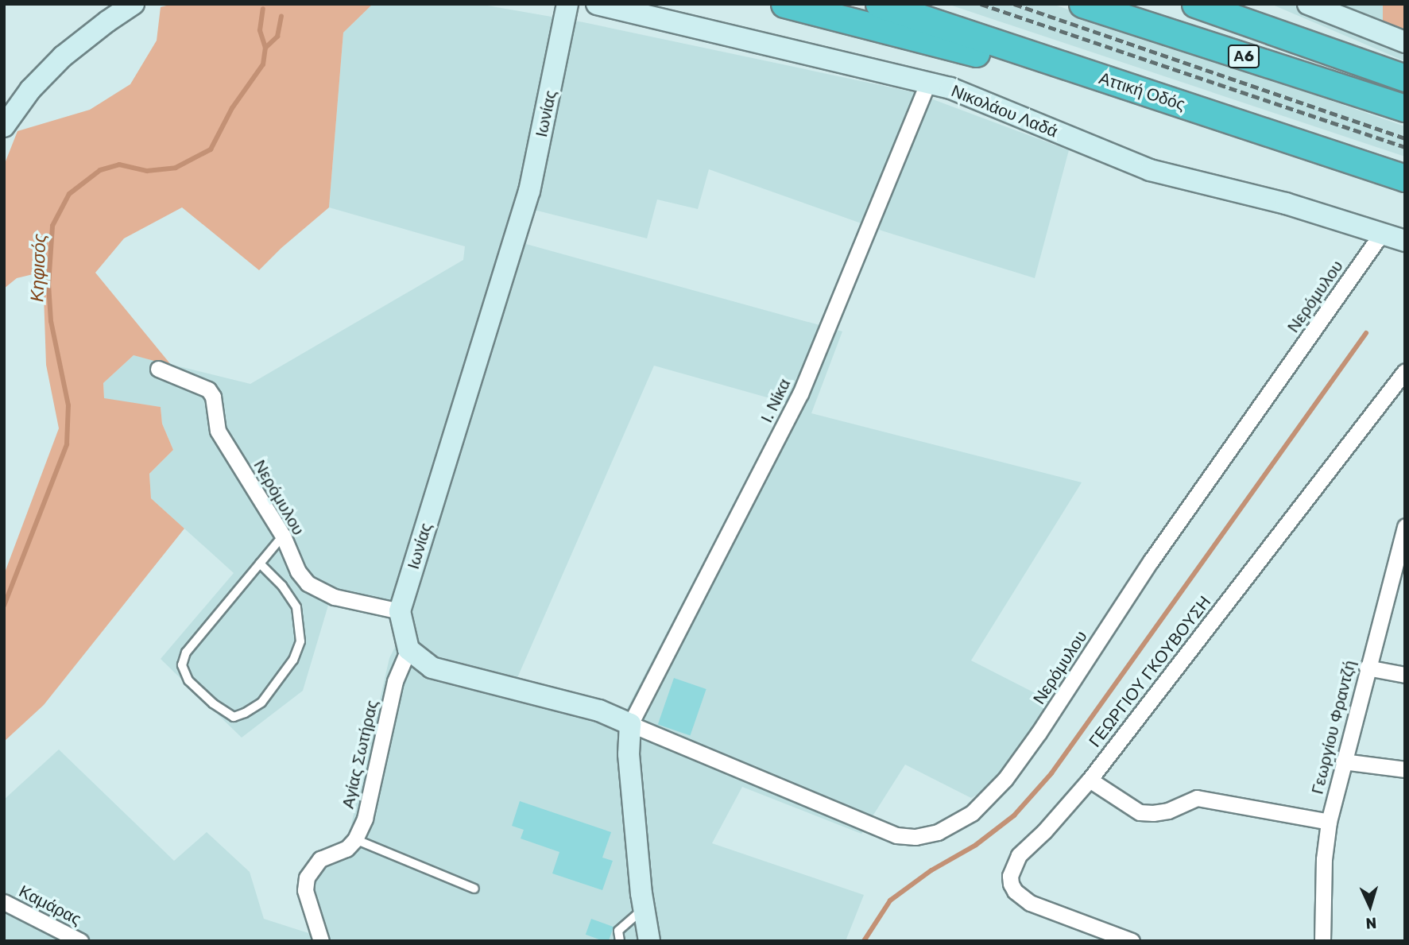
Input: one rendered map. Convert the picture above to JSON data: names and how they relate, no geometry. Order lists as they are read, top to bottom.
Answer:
{
  "streets": {
    "highway": ["Α6", "Αττική Οδός"],
    "main road": ["Νικολάου Λαδά", "Ιωνίας"],
    "street": [
      "Νερόμυλου",
      "Ι. Νίκα",
      "ΓΕΩΡΓΙΟΥ ΓΚΟΥΒΟΥΣΗ",
      "Γεωργίου Φραντζή",
      "Αγίας Σωτήρας",
      "Καμάρας"
    ]
  },
  "crossings": [
    ["Νικολάου Λαδά", "Νερόμυλου"],
    ["Νικολάου Λαδά", "Ι. Νίκα"],
    ["Ιωνίας", "Νερόμυλου"],
    ["Νερόμυλου", "Ι. Νίκα"]
  ],
  "water": ["Κηφισός"],
  "north": "bottom"
}
